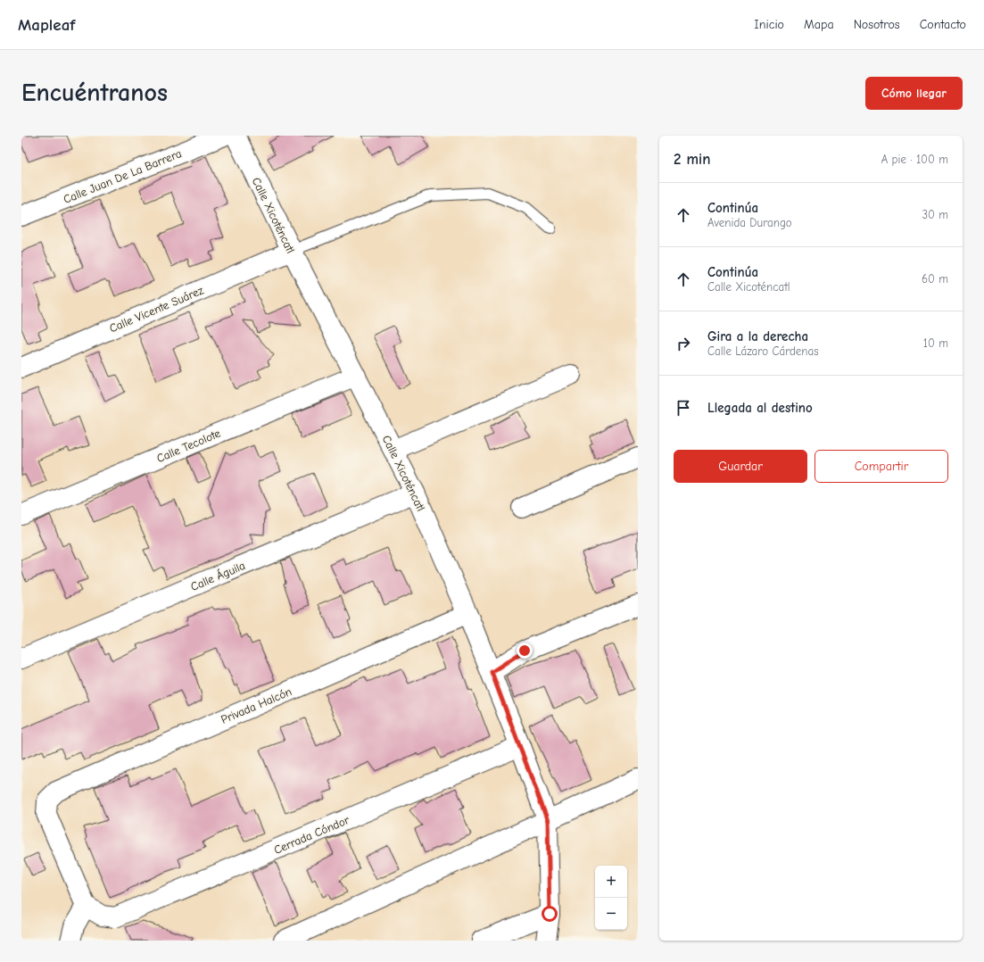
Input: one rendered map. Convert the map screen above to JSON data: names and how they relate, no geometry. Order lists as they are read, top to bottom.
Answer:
{
  "streets": {
    "street": [
      "Calle Juan De La Barrera",
      "Calle Xicoténcatl",
      "Calle Vicente Suárez",
      "Calle Tecolote",
      "Calle Águila",
      "Privada Halcón",
      "Cerrada Cóndor"
    ]
  },
  "crossings": [
    ["Calle Xicoténcatl", "Calle Vicente Suárez"],
    ["Calle Xicoténcatl", "Calle Tecolote"],
    ["Calle Xicoténcatl", "Calle Águila"],
    ["Calle Xicoténcatl", "Privada Halcón"],
    ["Calle Xicoténcatl", "Cerrada Cóndor"],
    ["Privada Halcón", "Cerrada Cóndor"]
  ],
  "page": {
    "header": "Mapleaf",
    "nav": [
      "Inicio",
      "Mapa",
      "Nosotros",
      "Contacto"
    ],
    "buttons": [
      "Cómo llegar",
      ["Guardar", "Compartir"]
    ],
    "title": "Encuéntranos",
    "heading": ["2 min", "A pie · 100 m"],
    "list": [
      ["Continúa", "Avenida Durango", "30 m"],
      ["Continúa", "Calle Xicoténcatl", "60 m"],
      ["Gira a la derecha", "Calle Lázaro Cárdenas", "10 m"],
      "Llegada al destino"
    ],
    "map_buttons": ["+", "−"]
  }
}
